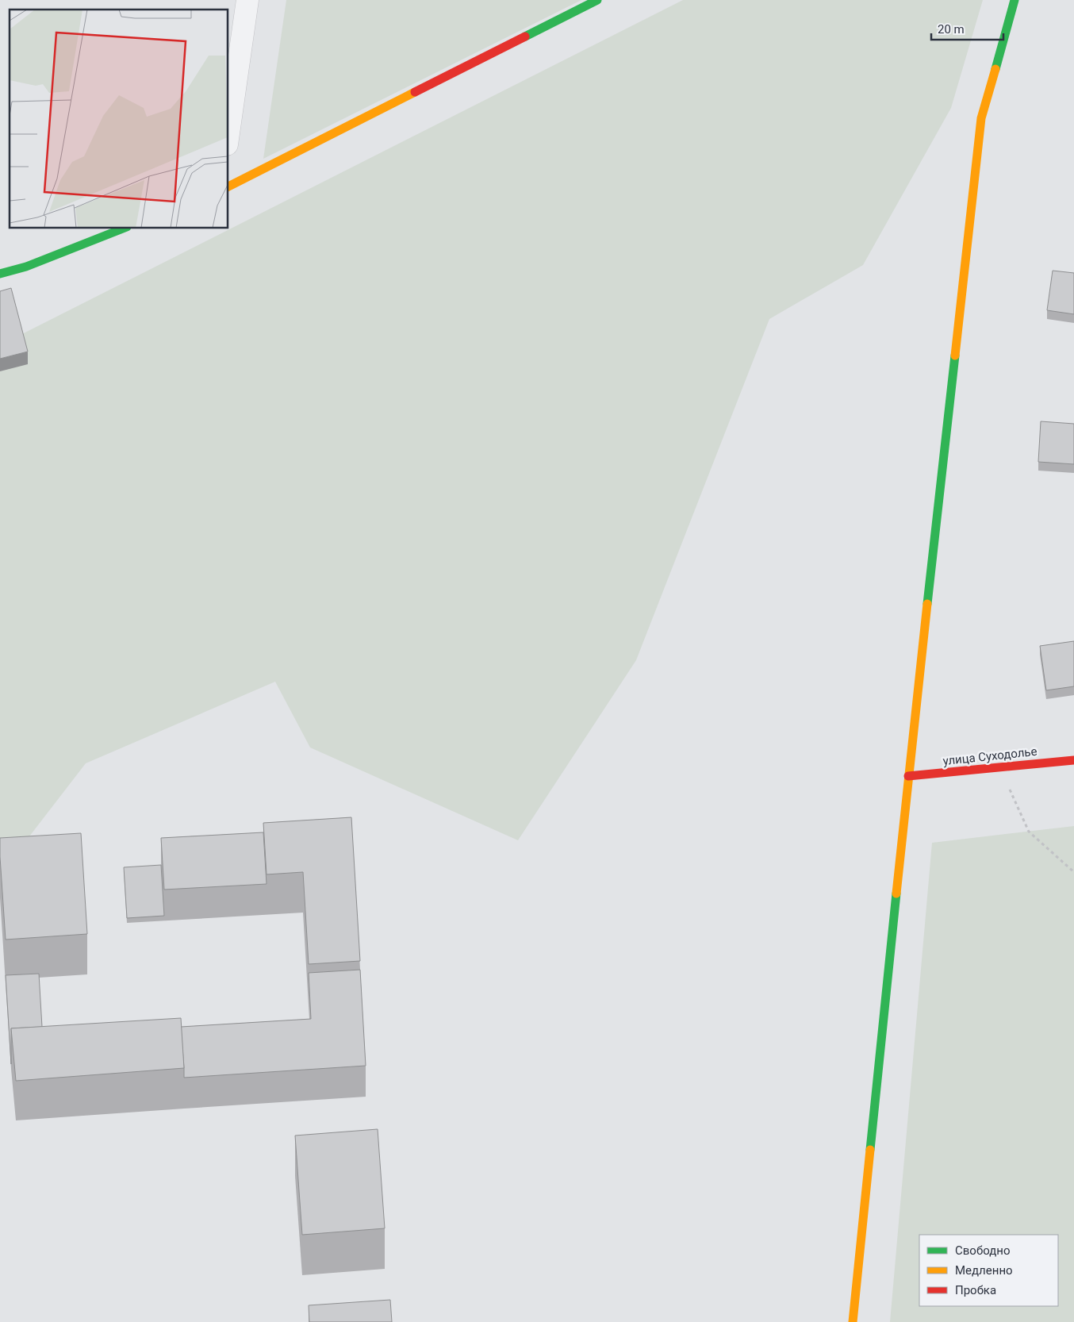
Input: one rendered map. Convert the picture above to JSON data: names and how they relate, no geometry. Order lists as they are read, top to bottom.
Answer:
{
  "streets": {
    "street": ["улица Суходолье"]
  },
  "legend": ["Свободно", "Медленно", "Пробка"],
  "scale_bar": "20 m"
}
